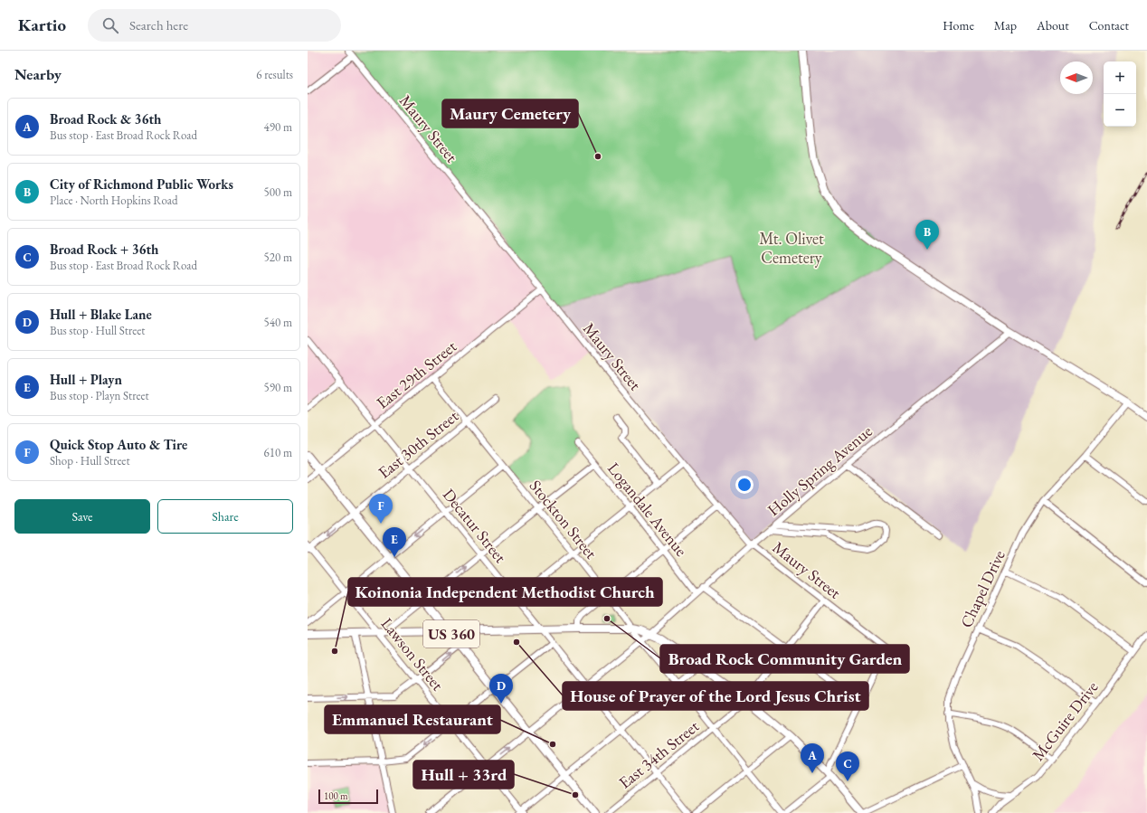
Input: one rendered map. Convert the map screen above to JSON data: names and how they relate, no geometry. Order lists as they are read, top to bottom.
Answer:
{
  "streets": {
    "main road": ["US 360"],
    "street": [
      "Maury Street",
      "East 29th Street",
      "East 30th Street",
      "Holly Spring Avenue",
      "Logandale Avenue",
      "Stockton Street",
      "Decatur Street",
      "Chapel Drive",
      "Lawson Street",
      "McGuire Drive",
      "East 34th Street"
    ]
  },
  "crossings": [
    ["Maury Street", "East 29th Street"],
    ["Maury Street", "Holly Spring Avenue"],
    ["Maury Street", "East 34th Street"],
    ["East 29th Street", "Stockton Street"],
    ["East 29th Street", "Decatur Street"],
    ["East 29th Street", "US 360"],
    ["East 30th Street", "Stockton Street"],
    ["East 30th Street", "Decatur Street"],
    ["East 30th Street", "US 360"],
    ["East 30th Street", "Lawson Street"],
    ["Holly Spring Avenue", "Logandale Avenue"],
    ["Holly Spring Avenue", "Stockton Street"],
    ["Holly Spring Avenue", "Decatur Street"],
    ["Holly Spring Avenue", "US 360"],
    ["Holly Spring Avenue", "Lawson Street"],
    ["Stockton Street", "East 34th Street"],
    ["Decatur Street", "East 34th Street"]
  ],
  "parks": ["Mt. Olivet Cemetery"],
  "places": [
    "Maury Cemetery",
    "Broad Rock Community Garden",
    "House of Prayer of the Lord Jesus Christ",
    "Koinonia Independent Methodist Church",
    "Emmanuel Restaurant",
    "Hull + 33rd"
  ],
  "scale_bar": "100 m",
  "north": "left",
  "page": {
    "header": "Kartio",
    "search": "Search here",
    "nav": [
      "Home",
      "Map",
      "About",
      "Contact"
    ],
    "heading": ["Nearby", "6 results"],
    "map_buttons": ["+", "−"],
    "list": [
      {
        "mark": "A",
        "name": "Broad Rock & 36th",
        "note": "Bus stop · East Broad Rock Road",
        "value": "490 m"
      },
      {
        "mark": "B",
        "name": "City of Richmond Public Works",
        "note": "Place · North Hopkins Road",
        "value": "500 m"
      },
      {
        "mark": "C",
        "name": "Broad Rock + 36th",
        "note": "Bus stop · East Broad Rock Road",
        "value": "520 m"
      },
      {
        "mark": "D",
        "name": "Hull + Blake Lane",
        "note": "Bus stop · Hull Street",
        "value": "540 m"
      },
      {
        "mark": "E",
        "name": "Hull + Playn",
        "note": "Bus stop · Playn Street",
        "value": "590 m"
      },
      {
        "mark": "F",
        "name": "Quick Stop Auto & Tire",
        "note": "Shop · Hull Street",
        "value": "610 m"
      }
    ],
    "pins": [
      "B",
      "F",
      "E",
      "D",
      "A",
      "C"
    ],
    "buttons": ["Save", "Share"],
    "scale": "100 m"
  }
}
